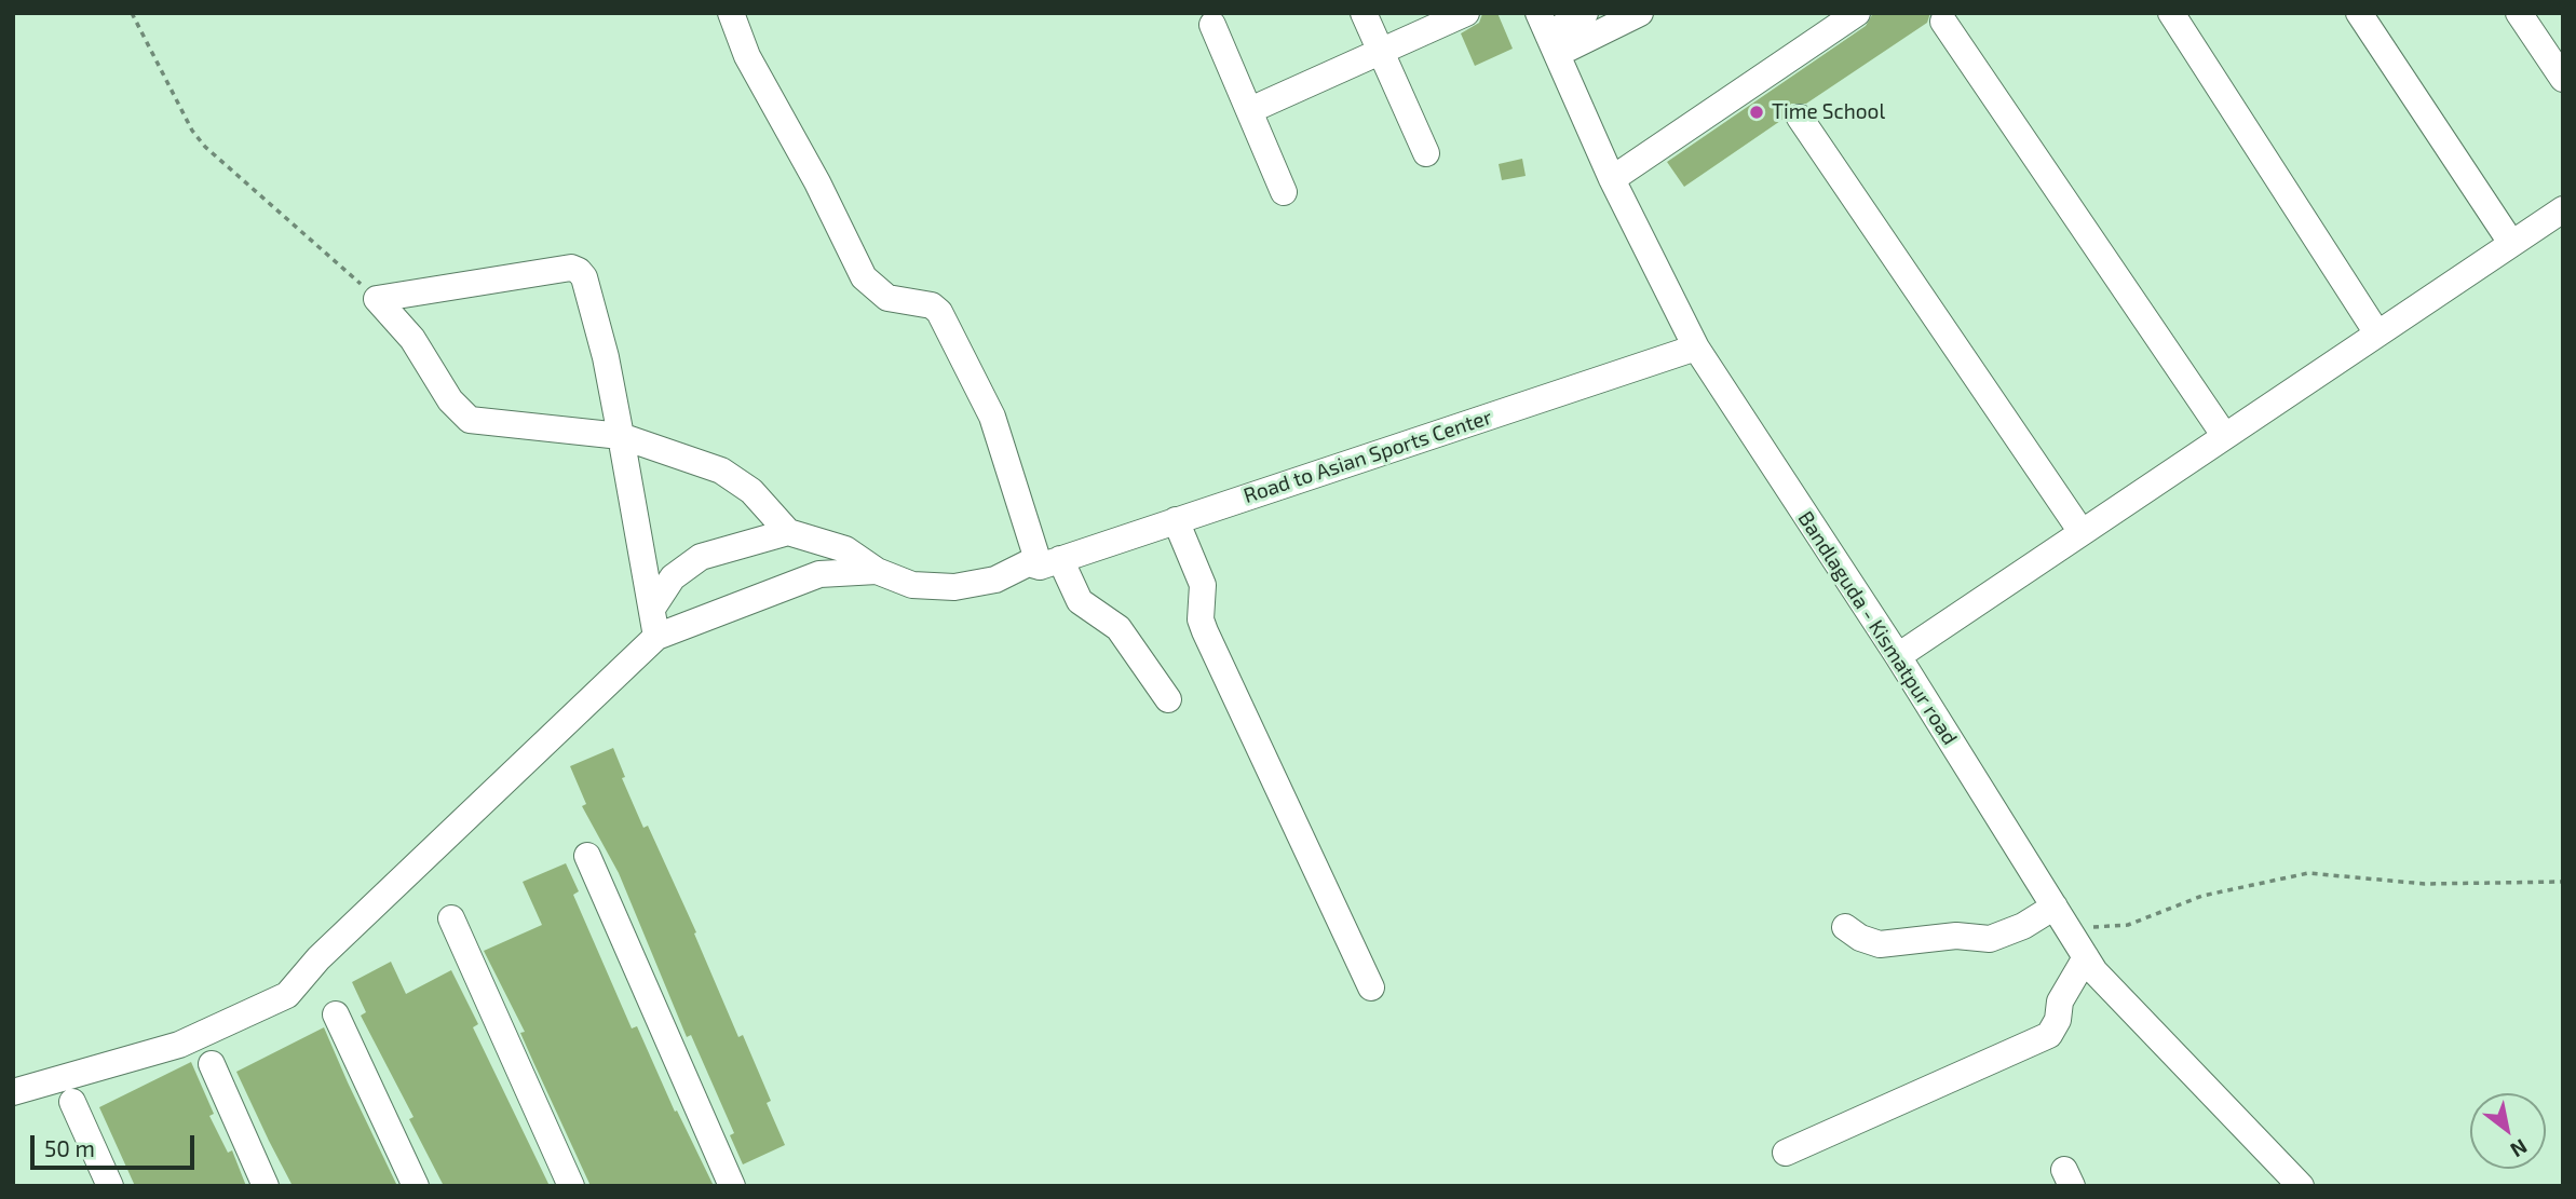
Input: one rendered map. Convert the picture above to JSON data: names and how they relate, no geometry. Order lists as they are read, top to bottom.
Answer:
{
  "streets": {
    "street": ["Road to Asian Sports Center", "Bandlaguda - Kismatpur road"]
  },
  "crossings": [
    ["Road to Asian Sports Center", "Bandlaguda - Kismatpur road"]
  ],
  "places": ["Time School"],
  "scale_bar": "50 m",
  "north": "bottom right"
}
